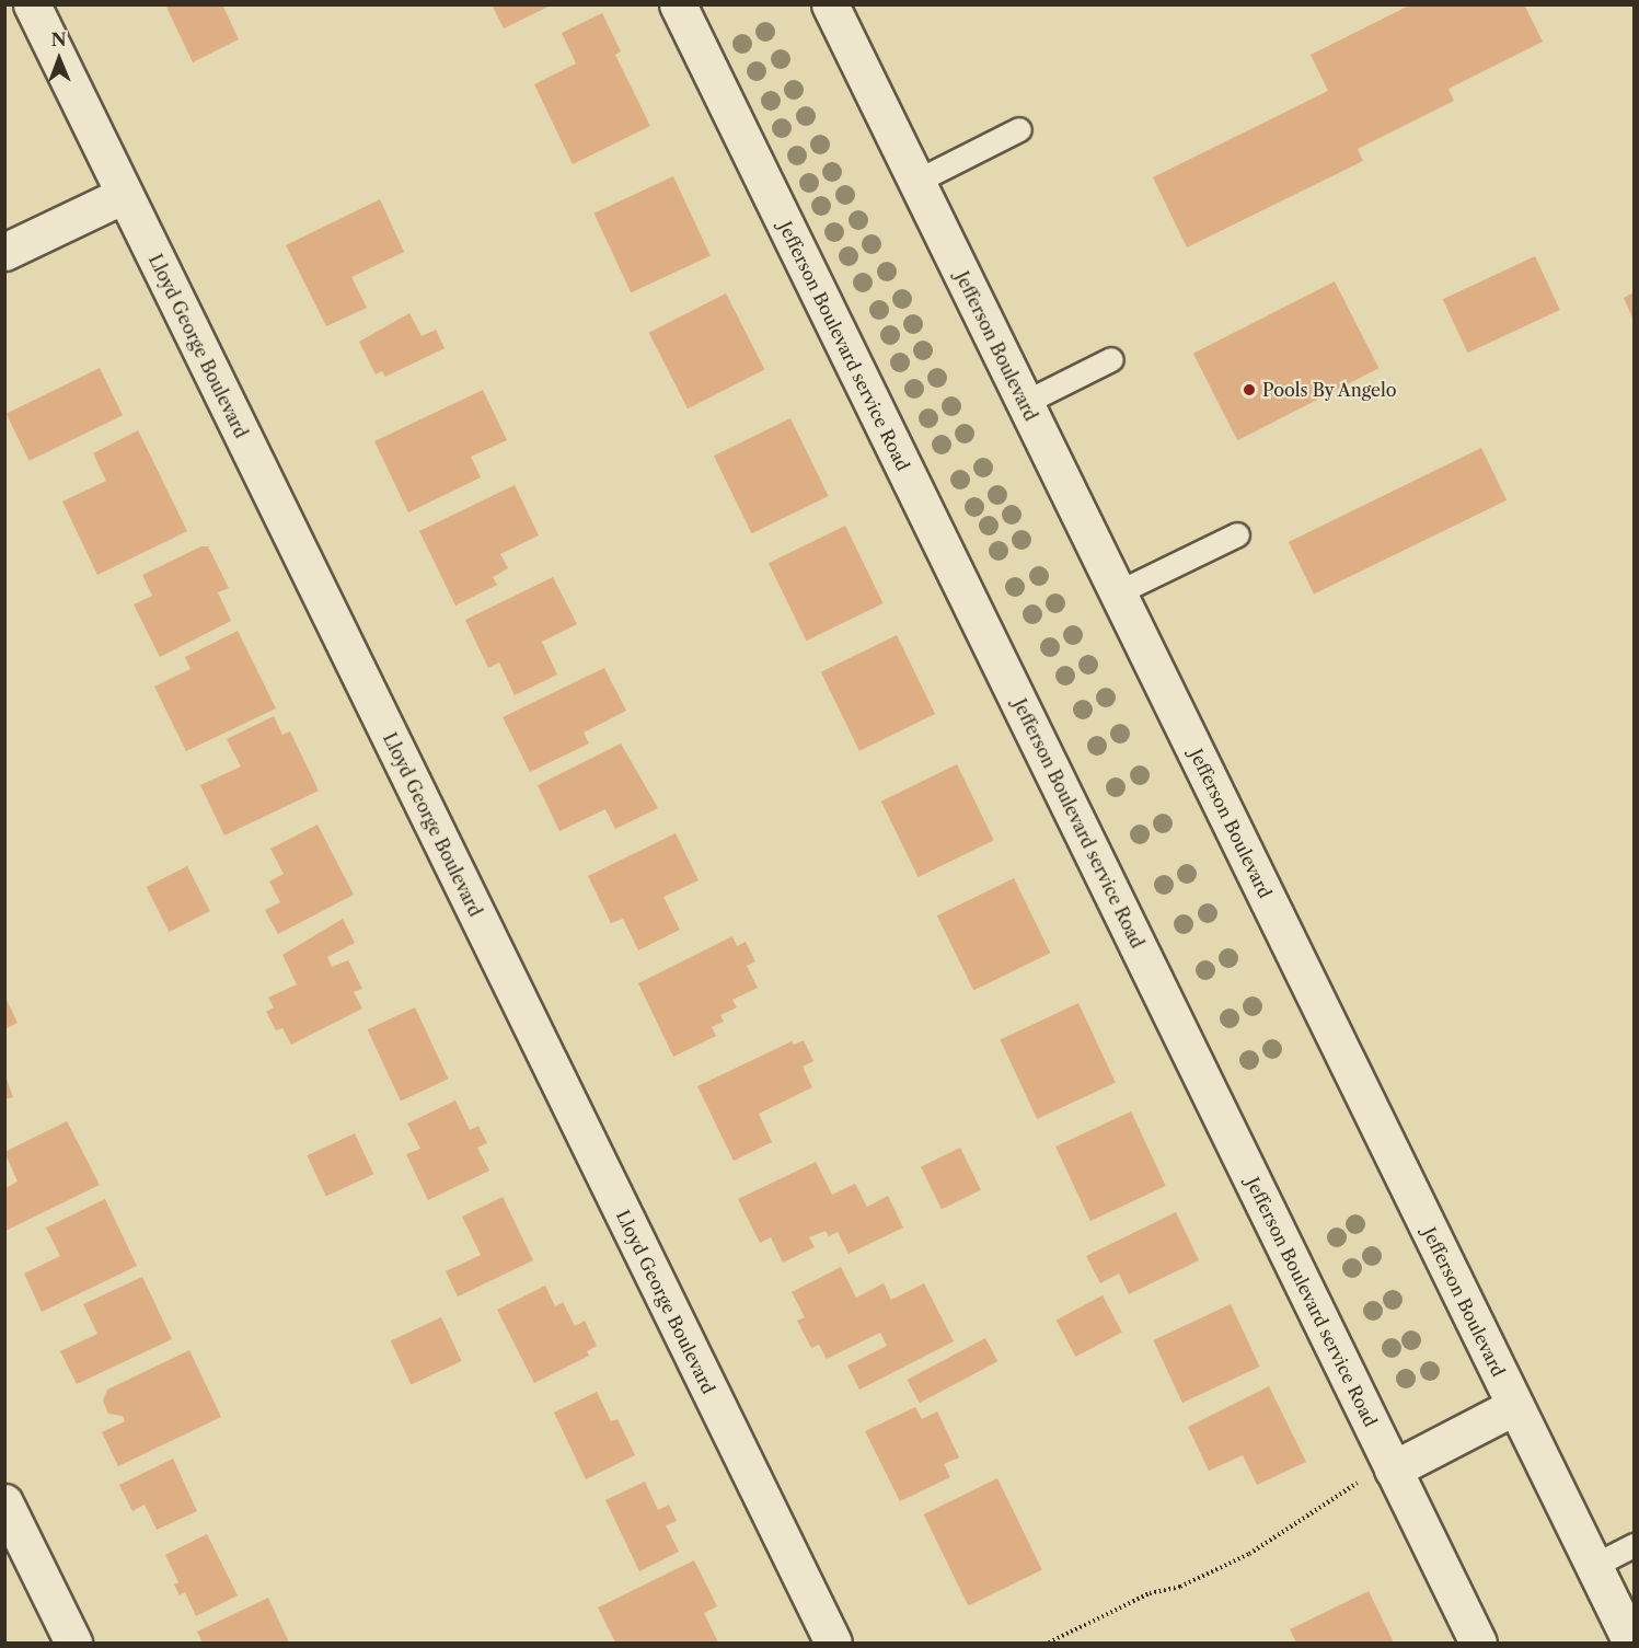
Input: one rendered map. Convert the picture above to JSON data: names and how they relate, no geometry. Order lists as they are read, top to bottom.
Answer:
{
  "streets": {
    "street": ["Lloyd George Boulevard", "Jefferson Boulevard service Road", "Jefferson Boulevard"]
  },
  "places": ["Pools By Angelo"],
  "north": "top"
}
